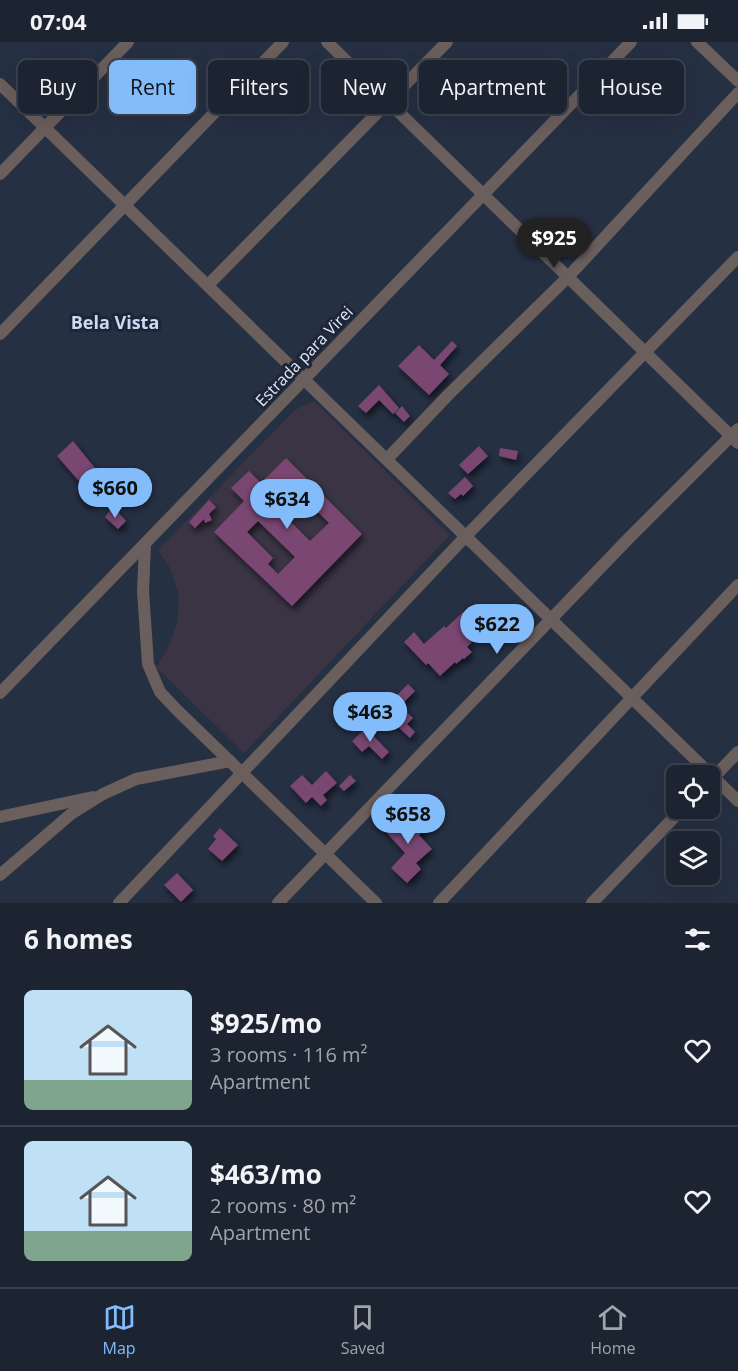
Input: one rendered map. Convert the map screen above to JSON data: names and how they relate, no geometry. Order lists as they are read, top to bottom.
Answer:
{
  "streets": {
    "street": ["Estrada para Virei"]
  },
  "districts": ["Bela Vista"],
  "page": {
    "status": "07:04",
    "chip": [
      "Buy",
      "Rent",
      "Filters",
      "New",
      "Apartment",
      "House"
    ],
    "price": [
      "$925",
      "$660",
      "$634",
      "$622",
      "$463",
      "$658"
    ],
    "heading": "6 homes",
    "list": [
      {
        "name": "$925/mo",
        "note": "3 rooms · 116 m² · Apartment"
      },
      {
        "name": "$463/mo",
        "note": "2 rooms · 80 m² · Apartment"
      }
    ],
    "tabs": ["Map", "Saved", "Home"]
  }
}
